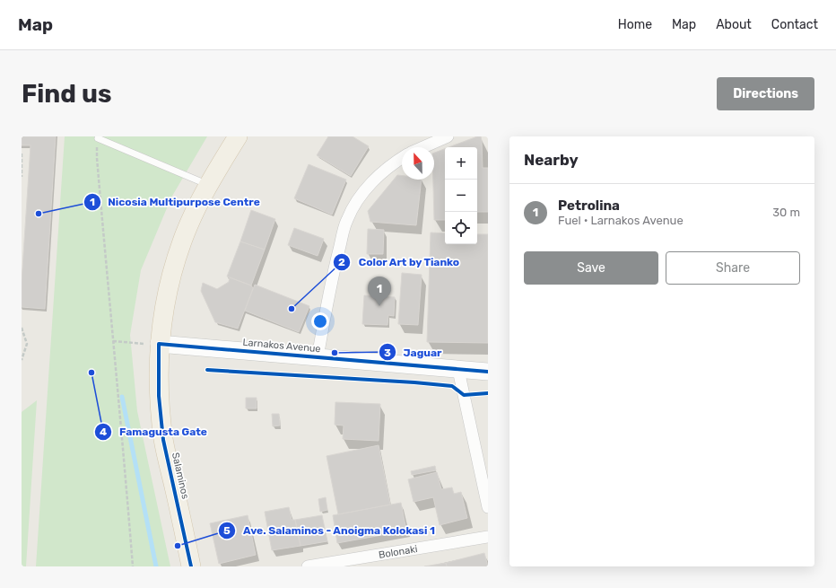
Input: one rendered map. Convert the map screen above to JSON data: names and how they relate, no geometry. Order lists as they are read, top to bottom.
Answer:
{
  "streets": {
    "main road": ["Larnakos Avenue", "Salaminos"],
    "street": ["Bolonaki"]
  },
  "crossings": [
    ["Larnakos Avenue", "Salaminos"]
  ],
  "places": [
    "Nicosia Multipurpose Centre",
    "Color Art by Tianko",
    "Jaguar",
    "Famagusta Gate",
    "Ave. Salaminos - Anoigma Kolokasi 1"
  ],
  "north": "top",
  "page": {
    "header": "Map",
    "nav": [
      "Home",
      "Map",
      "About",
      "Contact"
    ],
    "buttons": [
      "Directions",
      ["Save", "Share"]
    ],
    "title": "Find us",
    "heading": "Nearby",
    "map_buttons": ["+", "−"],
    "list": [
      {
        "mark": "1",
        "name": "Petrolina",
        "note": "Fuel · Larnakos Avenue",
        "value": "30 m"
      }
    ],
    "pins": "1"
  }
}
